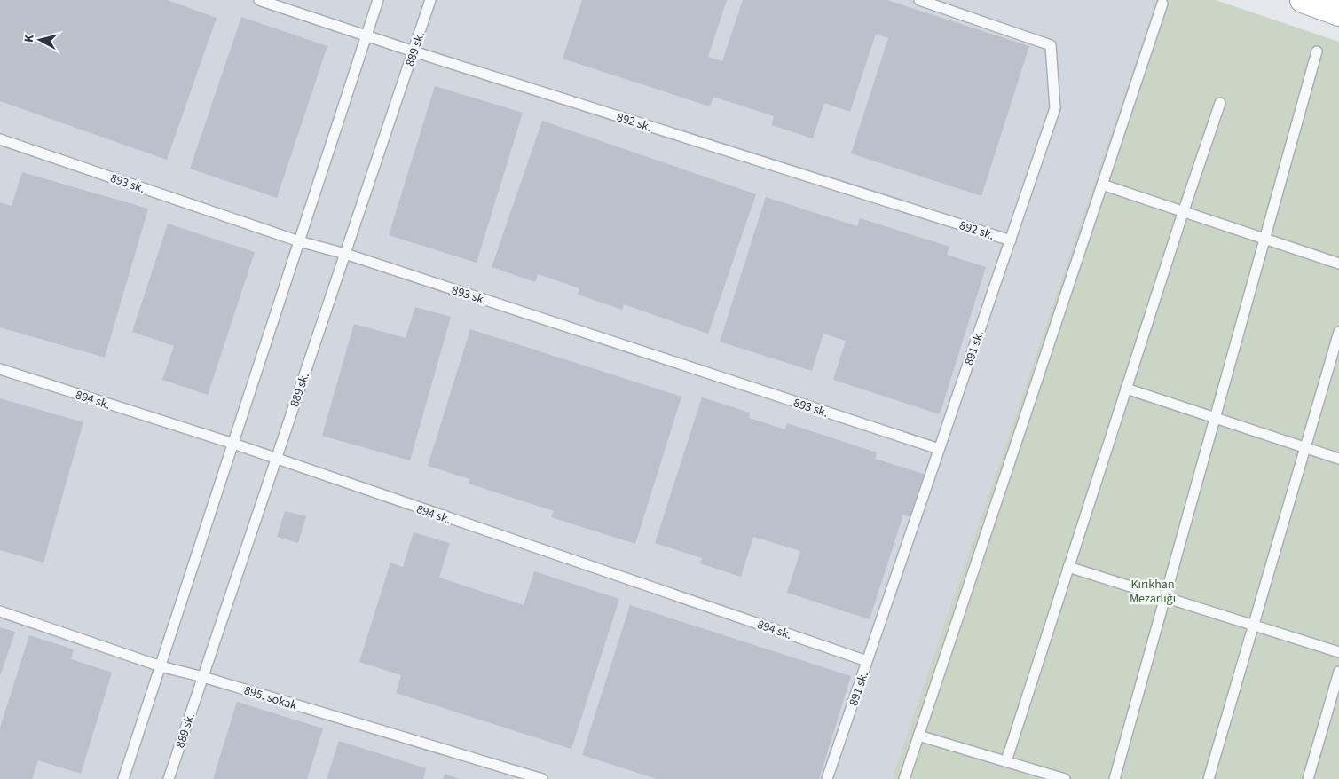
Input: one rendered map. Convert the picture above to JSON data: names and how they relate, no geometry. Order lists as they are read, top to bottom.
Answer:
{
  "streets": {
    "lane": [
      "889 sk.",
      "892 sk.",
      "893 sk.",
      "891 sk.",
      "894 sk.",
      "895. sokak"
    ]
  },
  "crossings": [
    ["889 sk.", "892 sk."],
    ["889 sk.", "893 sk."],
    ["889 sk.", "894 sk."],
    ["889 sk.", "895. sokak"],
    ["892 sk.", "891 sk."],
    ["893 sk.", "891 sk."],
    ["891 sk.", "894 sk."]
  ],
  "parks": ["Kırıkhan Mezarlığı"],
  "north": "left"
}
